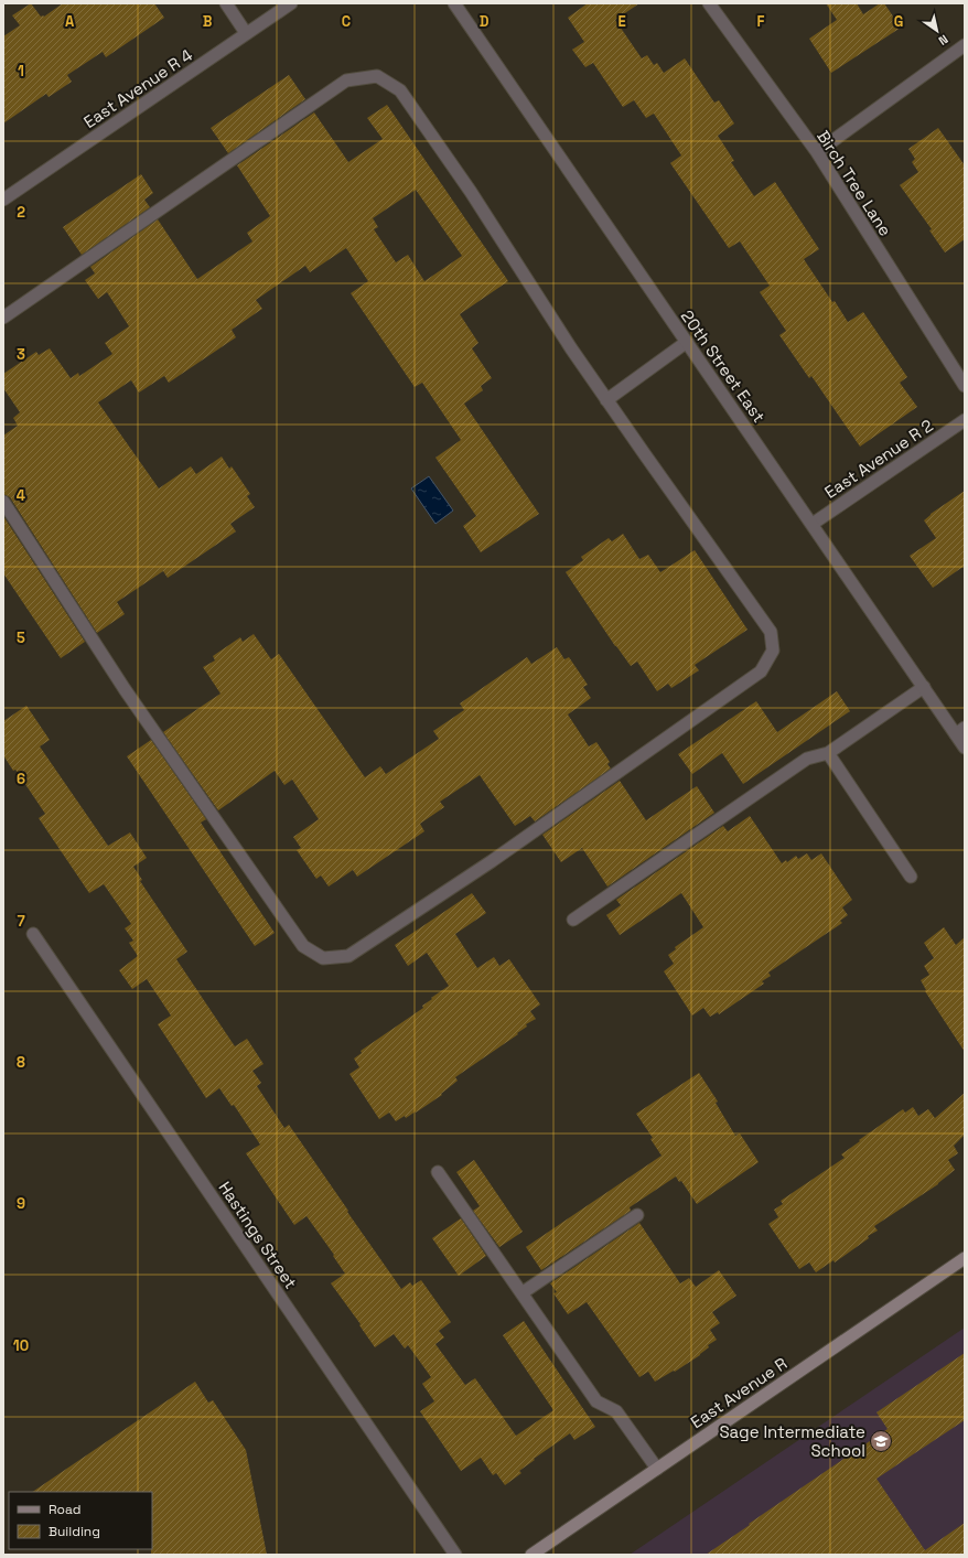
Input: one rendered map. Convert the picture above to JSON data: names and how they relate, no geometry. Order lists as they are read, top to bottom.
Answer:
{
  "streets": {
    "main road": ["East Avenue R"],
    "street": [
      "East Avenue R 4",
      "Birch Tree Lane",
      "20th Street East",
      "East Avenue R 2",
      "Hastings Street"
    ]
  },
  "crossings": [
    ["20th Street East", "East Avenue R 2"]
  ],
  "places": {
    "school or university": ["Sage Intermediate School"]
  },
  "legend": ["Road", "Building"],
  "north": "bottom right",
  "grid": {
    "columns": [
      "A",
      "B",
      "C",
      "D",
      "E",
      "F",
      "G"
    ],
    "rows": [
      "1",
      "2",
      "3",
      "4",
      "5",
      "6",
      "7",
      "8",
      "9",
      "10"
    ]
  }
}
